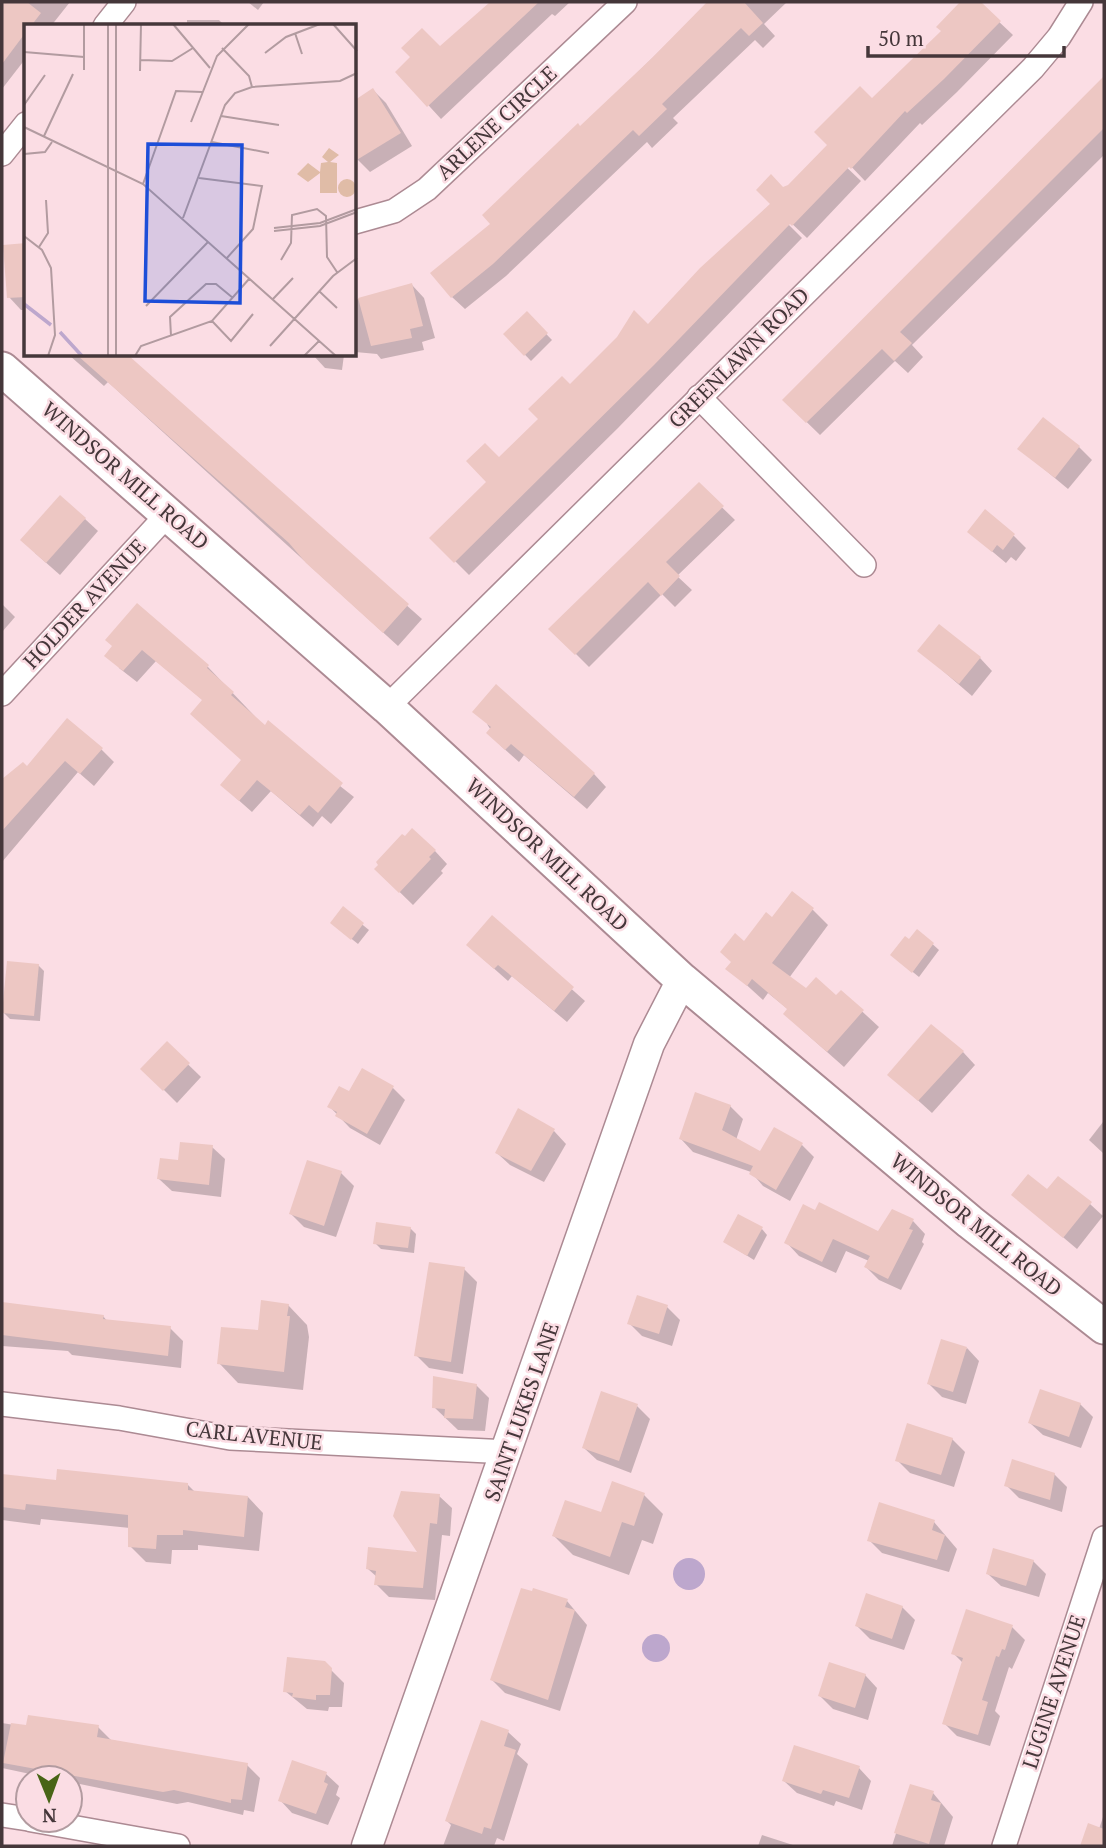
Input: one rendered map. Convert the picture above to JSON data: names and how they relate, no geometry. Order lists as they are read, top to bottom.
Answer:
{
  "streets": {
    "main road": ["WINDSOR MILL ROAD"],
    "street": [
      "ARLENE CIRCLE",
      "GREENLAWN ROAD",
      "HOLDER AVENUE",
      "SAINT LUKES LANE",
      "CARL AVENUE",
      "LUGINE AVENUE"
    ]
  },
  "crossings": [
    ["GREENLAWN ROAD", "WINDSOR MILL ROAD"],
    ["WINDSOR MILL ROAD", "HOLDER AVENUE"],
    ["WINDSOR MILL ROAD", "SAINT LUKES LANE"],
    ["SAINT LUKES LANE", "CARL AVENUE"]
  ],
  "scale_bar": "50 m",
  "north": "bottom"
}
